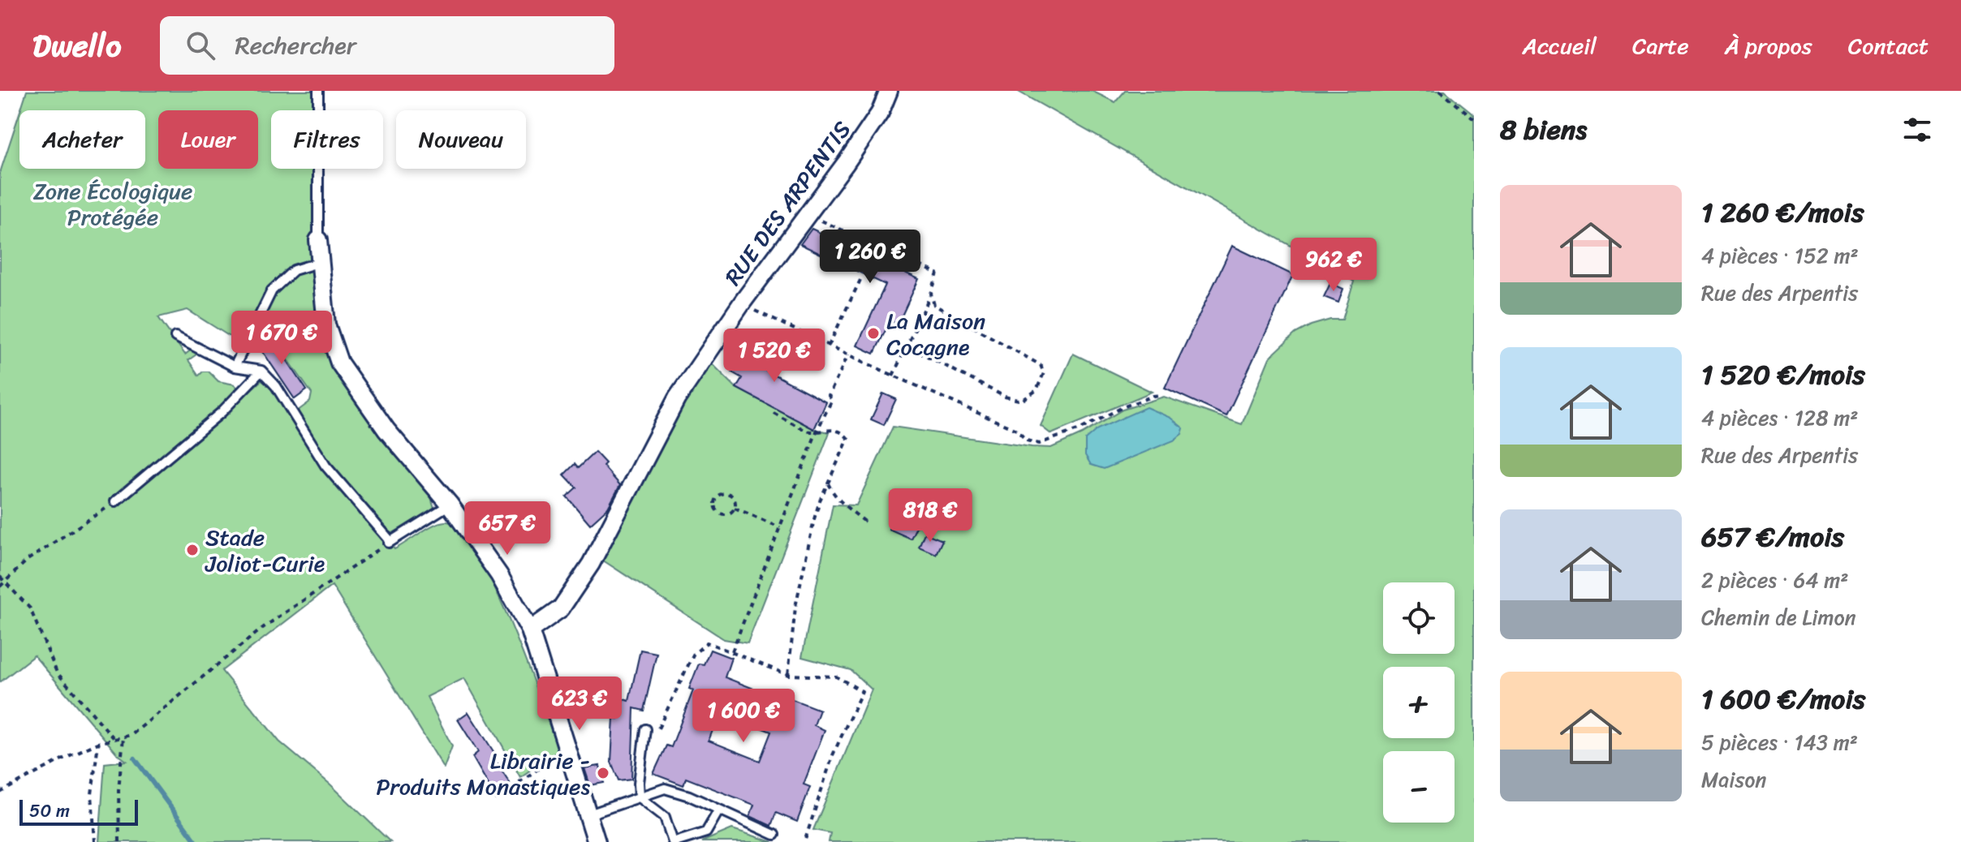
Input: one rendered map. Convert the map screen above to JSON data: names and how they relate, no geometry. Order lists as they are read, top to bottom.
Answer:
{
  "streets": {
    "street": ["RUE DES ARPENTIS"]
  },
  "parks": ["Zone Écologique Protégée"],
  "places": ["La Maison Cocagne", "Stade Joliot-Curie", "Librairie - Produits Monastiques"],
  "scale_bar": "50 m",
  "page": {
    "header": "Dwello",
    "search": "Rechercher",
    "nav": [
      "Accueil",
      "Carte",
      "À propos",
      "Contact"
    ],
    "heading": "8 biens",
    "chip": [
      "Acheter",
      "Louer",
      "Filtres",
      "Nouveau"
    ],
    "list": [
      {
        "name": "1 260 €/mois",
        "note": "4 pièces · 152 m² · Rue des Arpentis"
      },
      {
        "name": "1 520 €/mois",
        "note": "4 pièces · 128 m² · Rue des Arpentis"
      },
      {
        "name": "657 €/mois",
        "note": "2 pièces · 64 m² · Chemin de Limon"
      },
      {
        "name": "1 600 €/mois",
        "note": "5 pièces · 143 m² · Maison"
      }
    ],
    "price": [
      "1 260 €",
      "962 €",
      "1 670 €",
      "1 520 €",
      "818 €",
      "657 €",
      "623 €",
      "1 600 €"
    ],
    "map_buttons": ["+", "−"],
    "scale": "50 m"
  }
}
